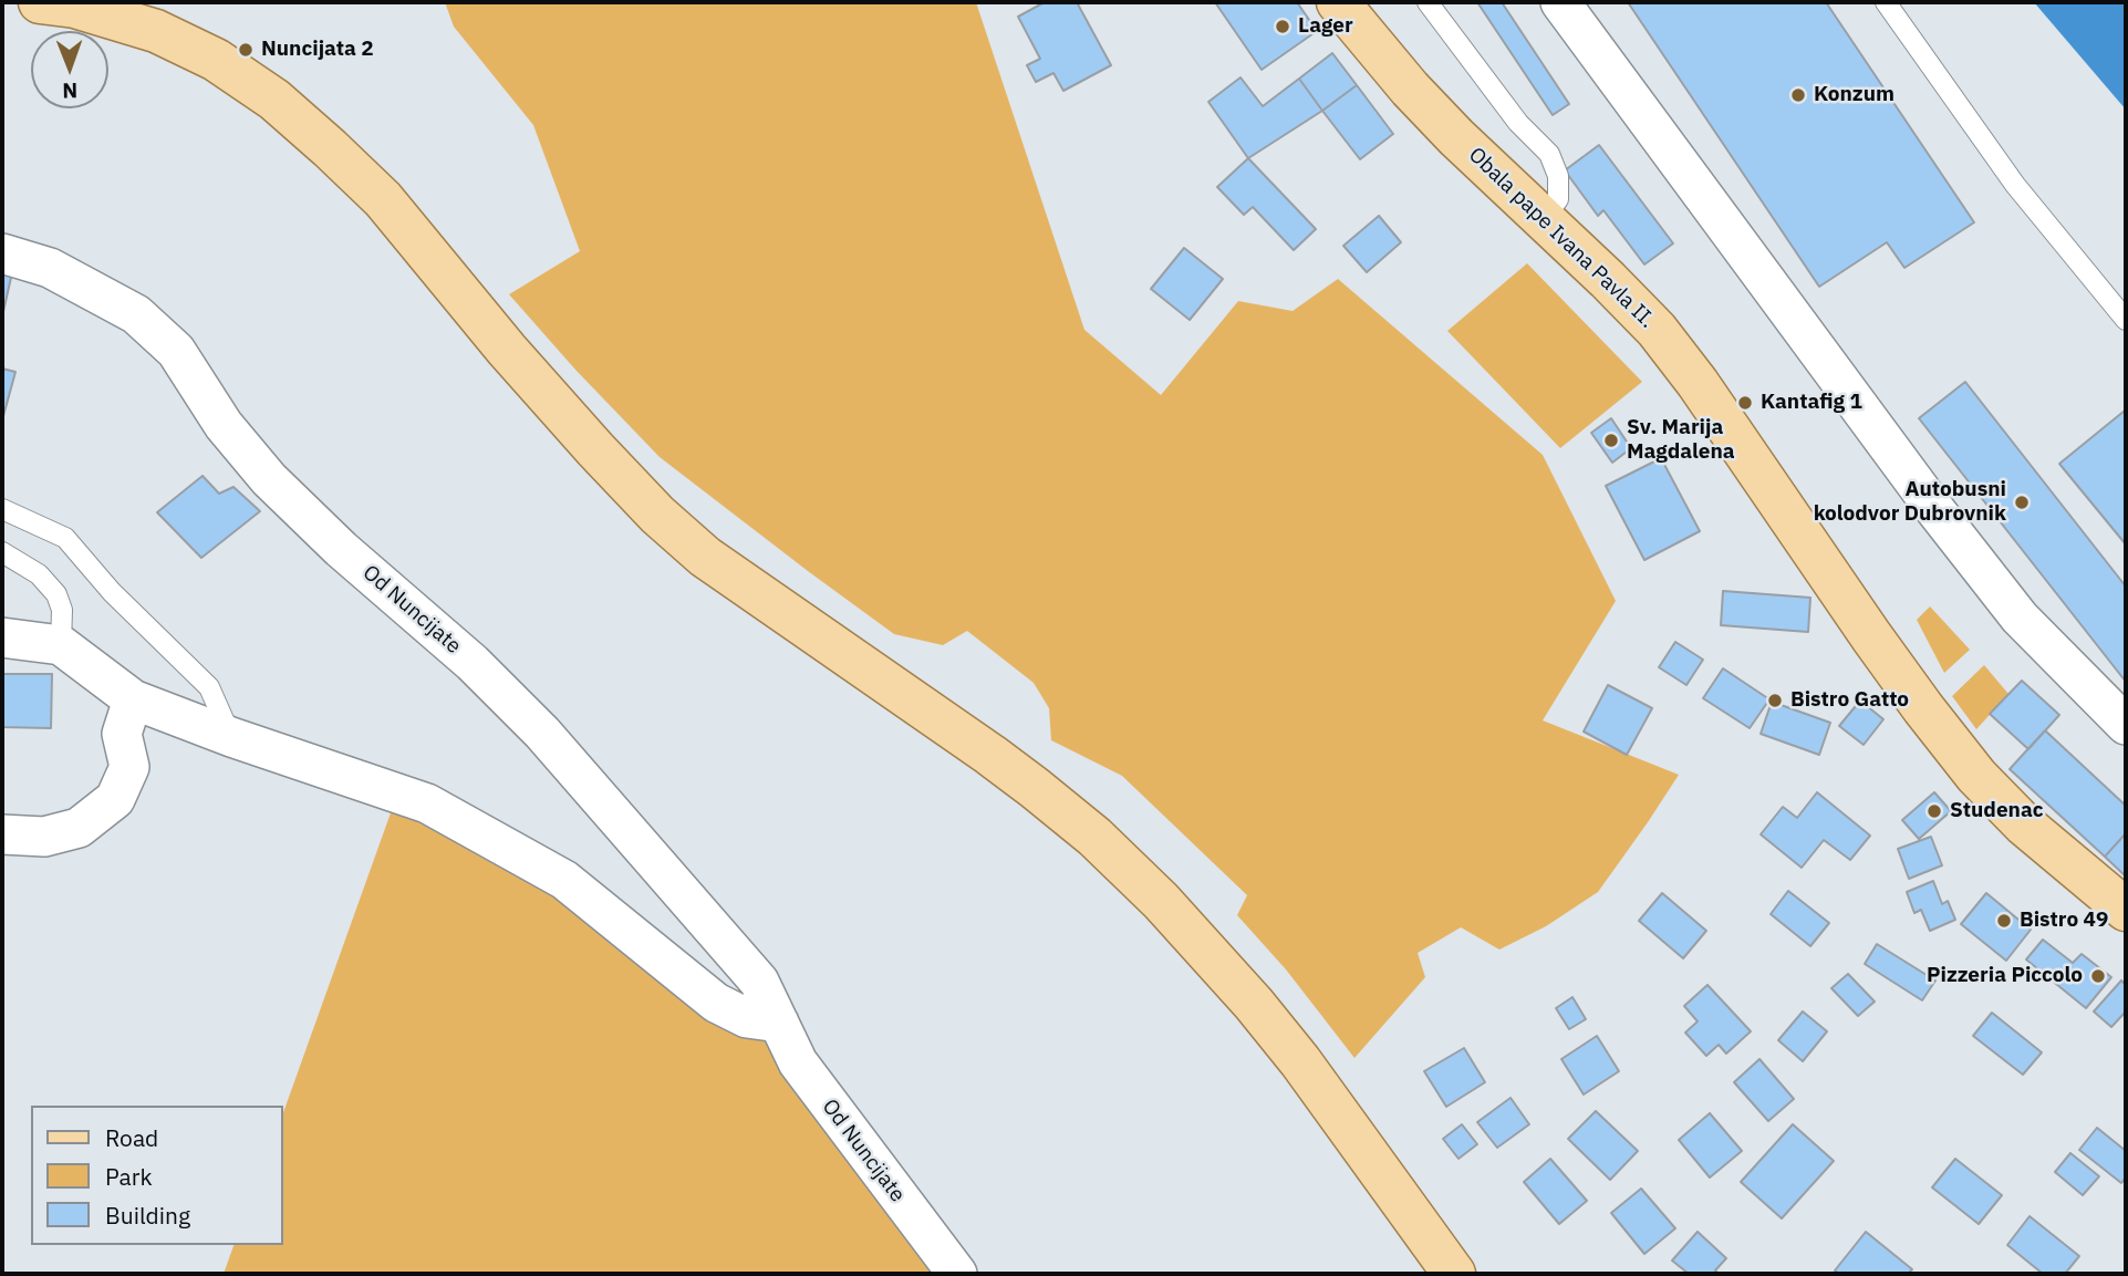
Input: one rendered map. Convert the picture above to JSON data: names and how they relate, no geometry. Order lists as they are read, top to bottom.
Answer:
{
  "streets": {
    "main road": ["Obala pape Ivana Pavla II."],
    "street": ["Od Nuncijate"]
  },
  "places": [
    "Lager",
    "Nuncijata 2",
    "Konzum",
    "Kantafig 1",
    "Sv. Marija Magdalena",
    "Autobusni kolodvor Dubrovnik",
    "Bistro Gatto",
    "Studenac",
    "Bistro 49",
    "Pizzeria Piccolo"
  ],
  "legend": ["Road", "Park", "Building"],
  "north": "bottom"
}
